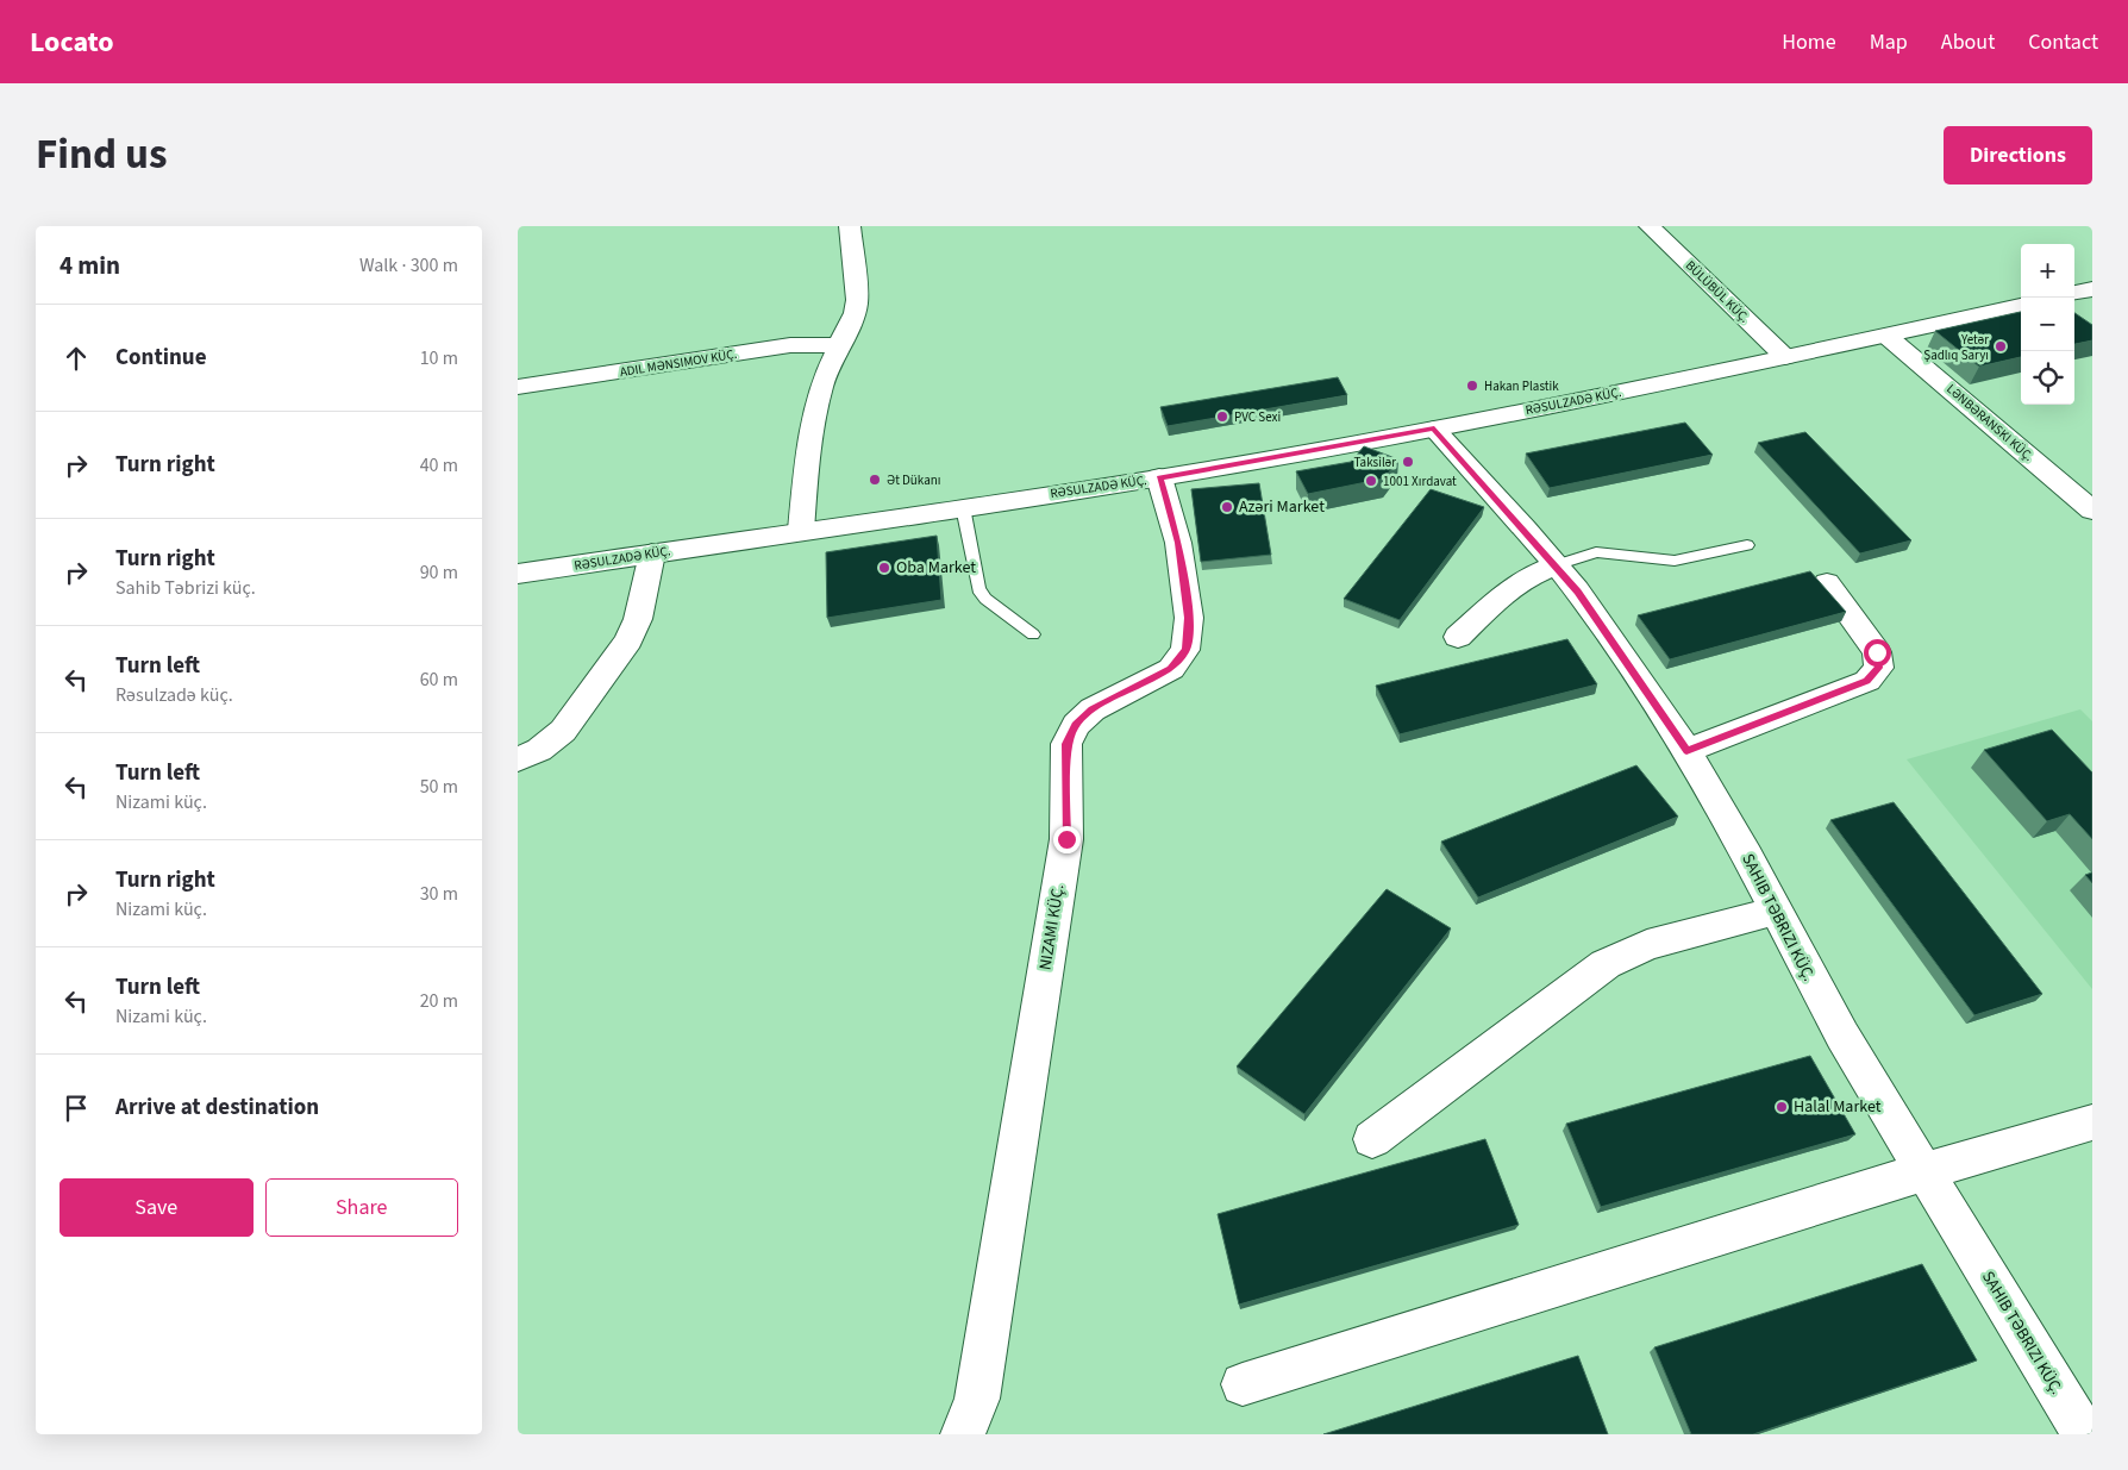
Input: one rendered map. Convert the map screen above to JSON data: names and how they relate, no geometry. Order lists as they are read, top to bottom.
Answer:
{
  "streets": {
    "street": [
      "BÜLÜBÜL KÜÇ.",
      "ADIL MƏNSIMOV KÜÇ.",
      "RƏSULZADƏ KÜÇ.",
      "LƏNBƏRANSKI KÜÇ.",
      "SAHIB TƏBRIZI KÜÇ.",
      "NIZAMI KÜÇ."
    ]
  },
  "crossings": [
    ["BÜLÜBÜL KÜÇ.", "RƏSULZADƏ KÜÇ."],
    ["RƏSULZADƏ KÜÇ.", "LƏNBƏRANSKI KÜÇ."],
    ["RƏSULZADƏ KÜÇ.", "SAHIB TƏBRIZI KÜÇ."],
    ["RƏSULZADƏ KÜÇ.", "NIZAMI KÜÇ."]
  ],
  "places": [
    "Yetər Şadlıq Saryı",
    "Hakan Plastik",
    "PVC Sexi",
    "Taksilər",
    "Ət Dükanı",
    "1001 Xırdavat",
    "Azəri Market",
    "Oba Market",
    "Halal Market"
  ],
  "page": {
    "header": "Locato",
    "nav": [
      "Home",
      "Map",
      "About",
      "Contact"
    ],
    "title": "Find us",
    "buttons": [
      "Directions",
      ["Save", "Share"]
    ],
    "heading": ["4 min", "Walk · 300 m"],
    "map_buttons": ["+", "−"],
    "list": [
      ["Continue", "10 m"],
      ["Turn right", "40 m"],
      ["Turn right", "Sahib Təbrizi küç.", "90 m"],
      ["Turn left", "Rəsulzadə küç.", "60 m"],
      ["Turn left", "Nizami küç.", "50 m"],
      ["Turn right", "Nizami küç.", "30 m"],
      ["Turn left", "Nizami küç.", "20 m"],
      "Arrive at destination"
    ]
  }
}
